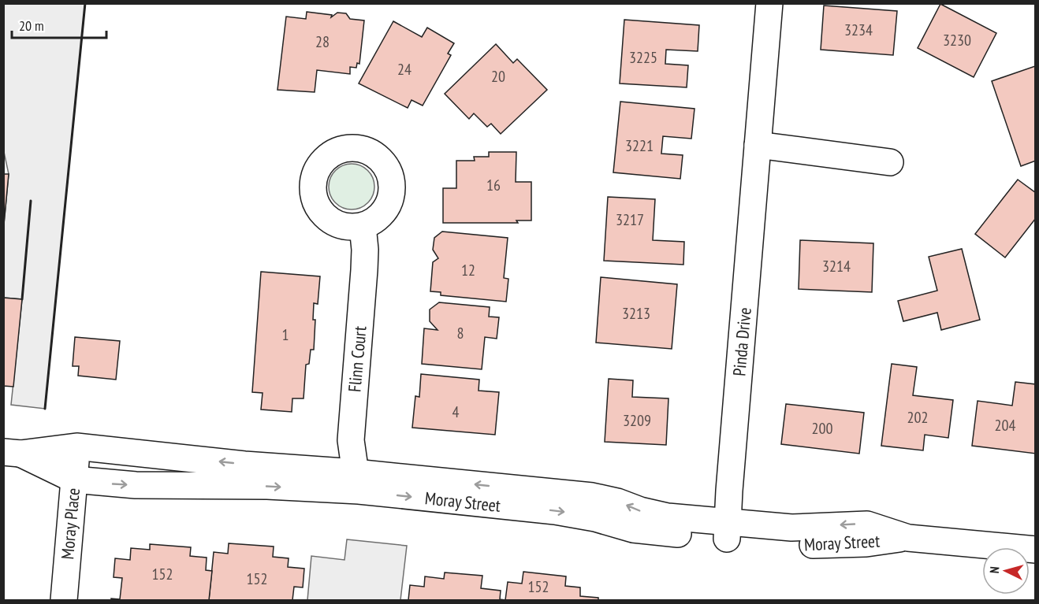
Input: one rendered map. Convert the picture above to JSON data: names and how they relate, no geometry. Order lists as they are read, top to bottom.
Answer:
{
  "streets": {
    "street": [
      "Pinda Drive",
      "Flinn Court",
      "Moray Street",
      "Moray Place"
    ]
  },
  "crossings": [
    ["Pinda Drive", "Moray Street"],
    ["Flinn Court", "Moray Street"],
    ["Moray Street", "Moray Place"]
  ],
  "house_numbers": [
    "3234",
    "3230",
    "28",
    "3225",
    "24",
    "20",
    "3221",
    "16",
    "3217",
    "3214",
    "12",
    "3213",
    "8",
    "1",
    "4",
    "202",
    "3209",
    "204",
    "200",
    "152",
    "152",
    "152"
  ],
  "scale_bar": "20 m",
  "north": "left"
}
